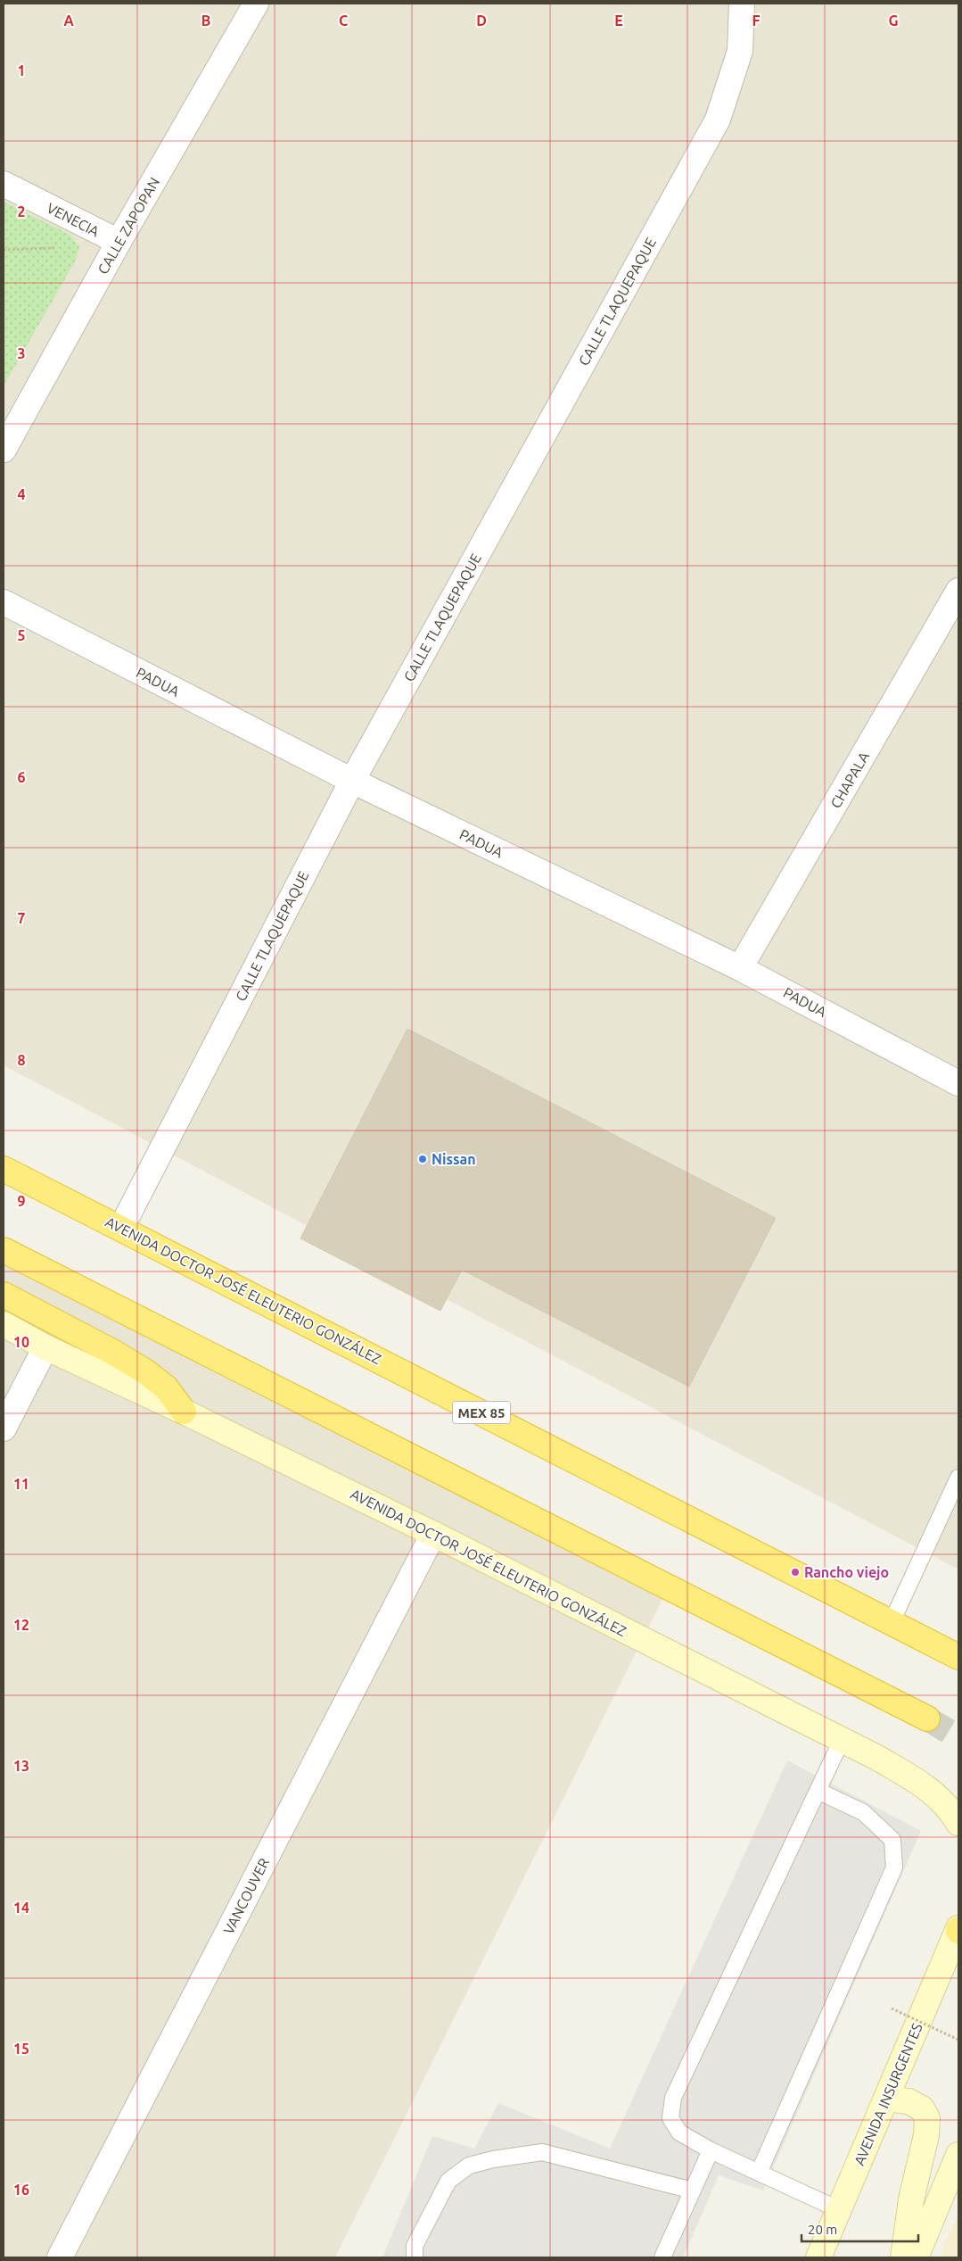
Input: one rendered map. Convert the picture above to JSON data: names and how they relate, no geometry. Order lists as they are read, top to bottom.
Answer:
{
  "streets": {
    "highway": ["AVENIDA DOCTOR JOSÉ ELEUTERIO GONZÁLEZ", "MEX 85"],
    "main road": ["AVENIDA INSURGENTES"],
    "street": [
      "VENECIA",
      "CALLE ZAPOPAN",
      "CALLE TLAQUEPAQUE",
      "PADUA",
      "CHAPALA",
      "VANCOUVER"
    ]
  },
  "crossings": [
    ["VENECIA", "CALLE ZAPOPAN"],
    ["CALLE TLAQUEPAQUE", "PADUA"],
    ["CALLE TLAQUEPAQUE", "AVENIDA DOCTOR JOSÉ ELEUTERIO GONZÁLEZ"],
    ["PADUA", "CHAPALA"],
    ["AVENIDA DOCTOR JOSÉ ELEUTERIO GONZÁLEZ", "VANCOUVER"]
  ],
  "places": ["Nissan", "Rancho viejo"],
  "scale_bar": "20 m",
  "grid": {
    "columns": [
      "A",
      "B",
      "C",
      "D",
      "E",
      "F",
      "G"
    ],
    "rows": [
      "1",
      "2",
      "3",
      "4",
      "5",
      "6",
      "7",
      "8",
      "9",
      "10",
      "11",
      "12",
      "13",
      "14",
      "15",
      "16"
    ]
  }
}
